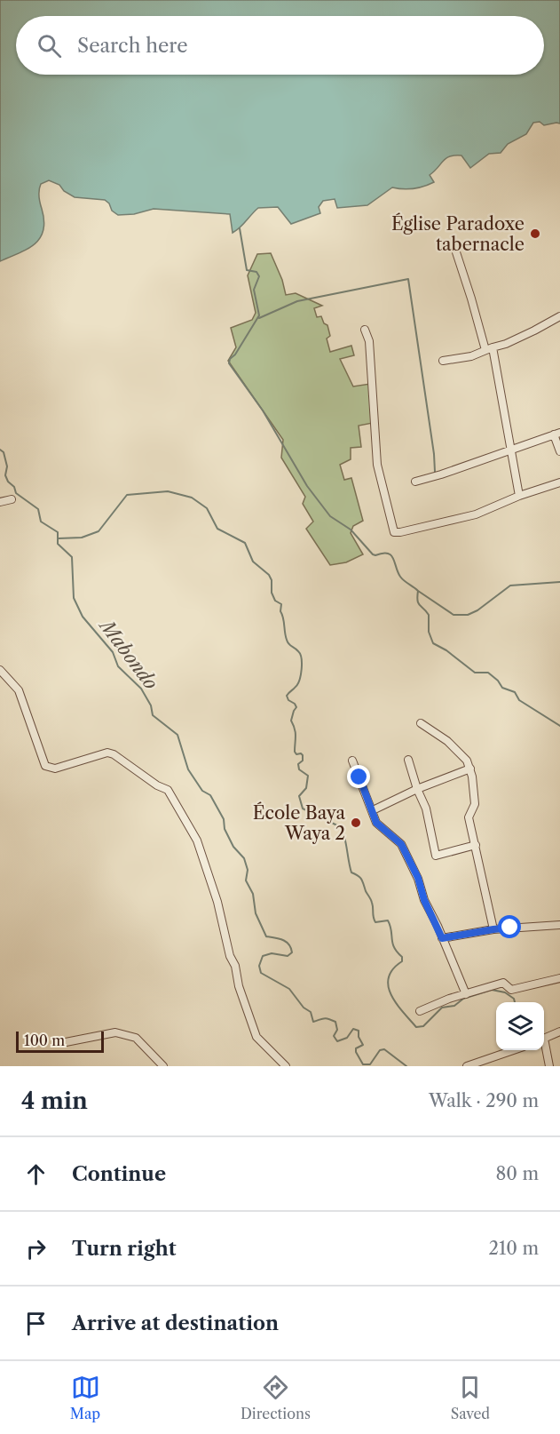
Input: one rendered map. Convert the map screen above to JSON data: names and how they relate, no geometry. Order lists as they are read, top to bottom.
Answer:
{
  "water": ["Mabondo"],
  "places": ["Église Paradoxe tabernacle", "École Baya Waya 2"],
  "scale_bar": "100 m",
  "page": {
    "search": "Search here",
    "scale": "100 m",
    "heading": ["4 min", "Walk · 290 m"],
    "list": [
      ["Continue", "80 m"],
      ["Turn right", "210 m"],
      "Arrive at destination"
    ],
    "nav": ["Map", "Directions", "Saved"]
  }
}
